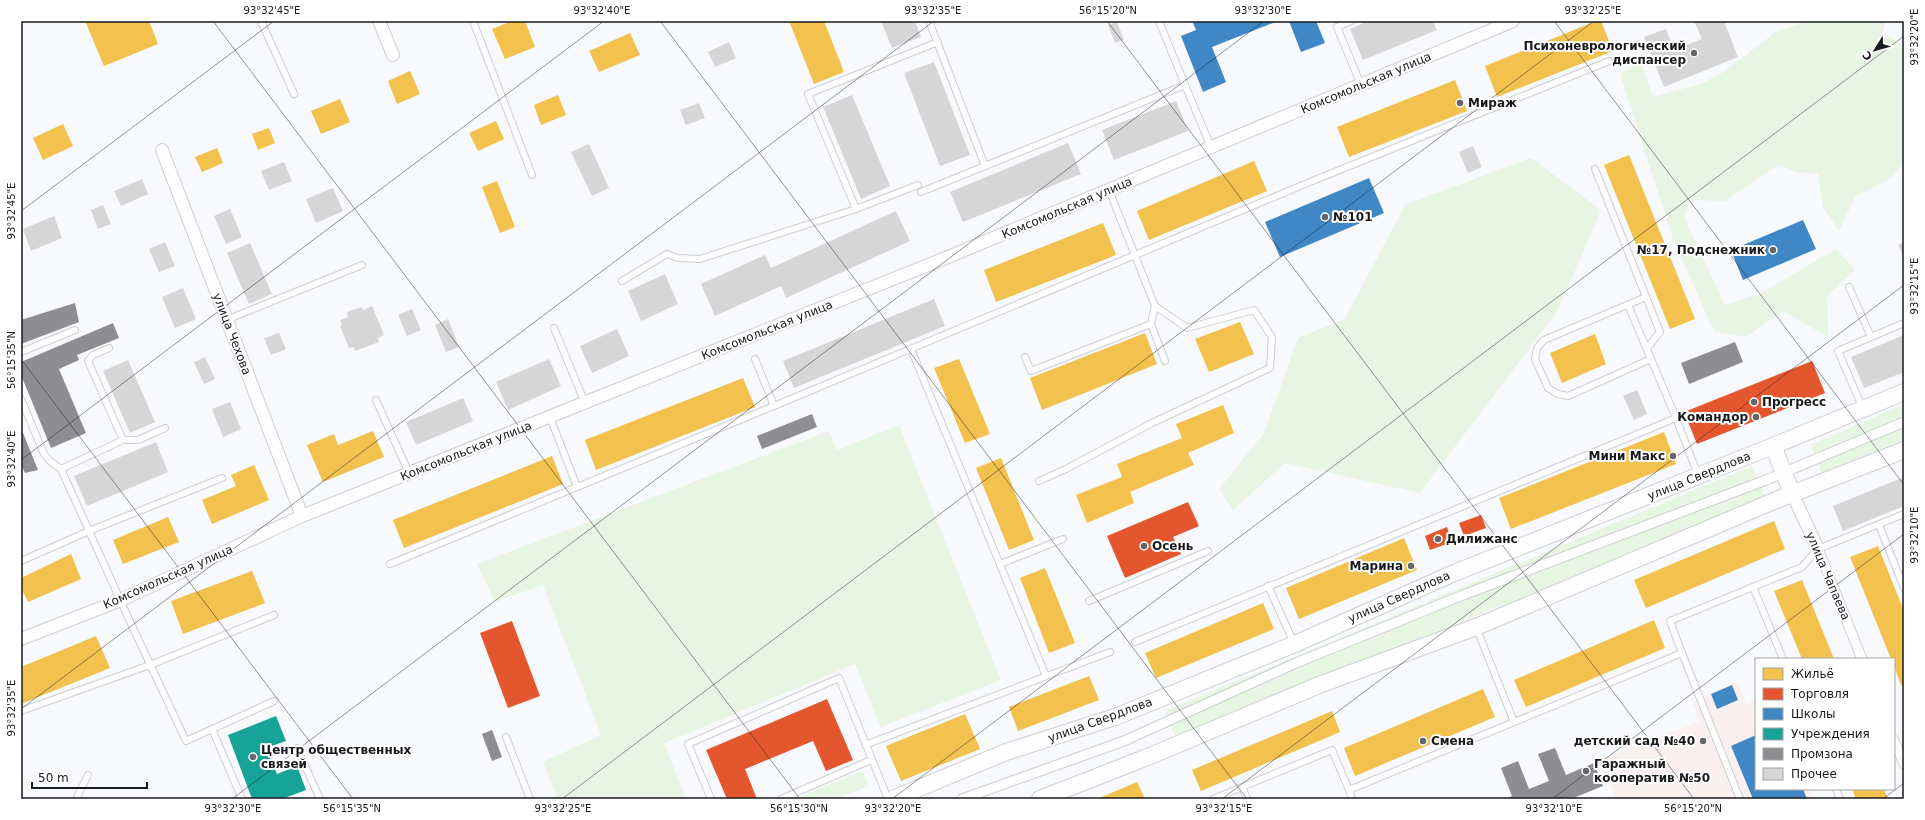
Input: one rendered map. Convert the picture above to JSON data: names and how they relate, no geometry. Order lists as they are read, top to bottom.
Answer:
{
  "streets": {
    "street": [
      "Комсомольская улица",
      "улица Чехова",
      "улица Свердлова",
      "улица Чапаева"
    ]
  },
  "crossings": [
    ["Комсомольская улица", "улица Чехова"]
  ],
  "places": [
    "Психоневрологический диспансер",
    "Мираж",
    "№101",
    "№17, Подснежник",
    "Прогресс",
    "Командор",
    "Мини Макс",
    "Дилижанс",
    "Осень",
    "Марина",
    "Смена",
    "детский сад №40",
    "Центр общественных связей",
    "Гаражный кооператив №50"
  ],
  "legend": [
    "Жильё",
    "Торговля",
    "Школы",
    "Учреждения",
    "Промзона",
    "Прочее"
  ],
  "scale_bar": "50 m",
  "north": "bottom left",
  "coordinates": [
    "93°32'45\"E",
    "93°32'40\"E",
    "93°32'35\"E",
    "56°15'20\"N",
    "93°32'30\"E",
    "93°32'25\"E",
    "93°32'20\"E",
    "93°32'15\"E",
    "56°15'35\"N",
    "93°32'10\"E",
    "56°15'30\"N"
  ]
}
